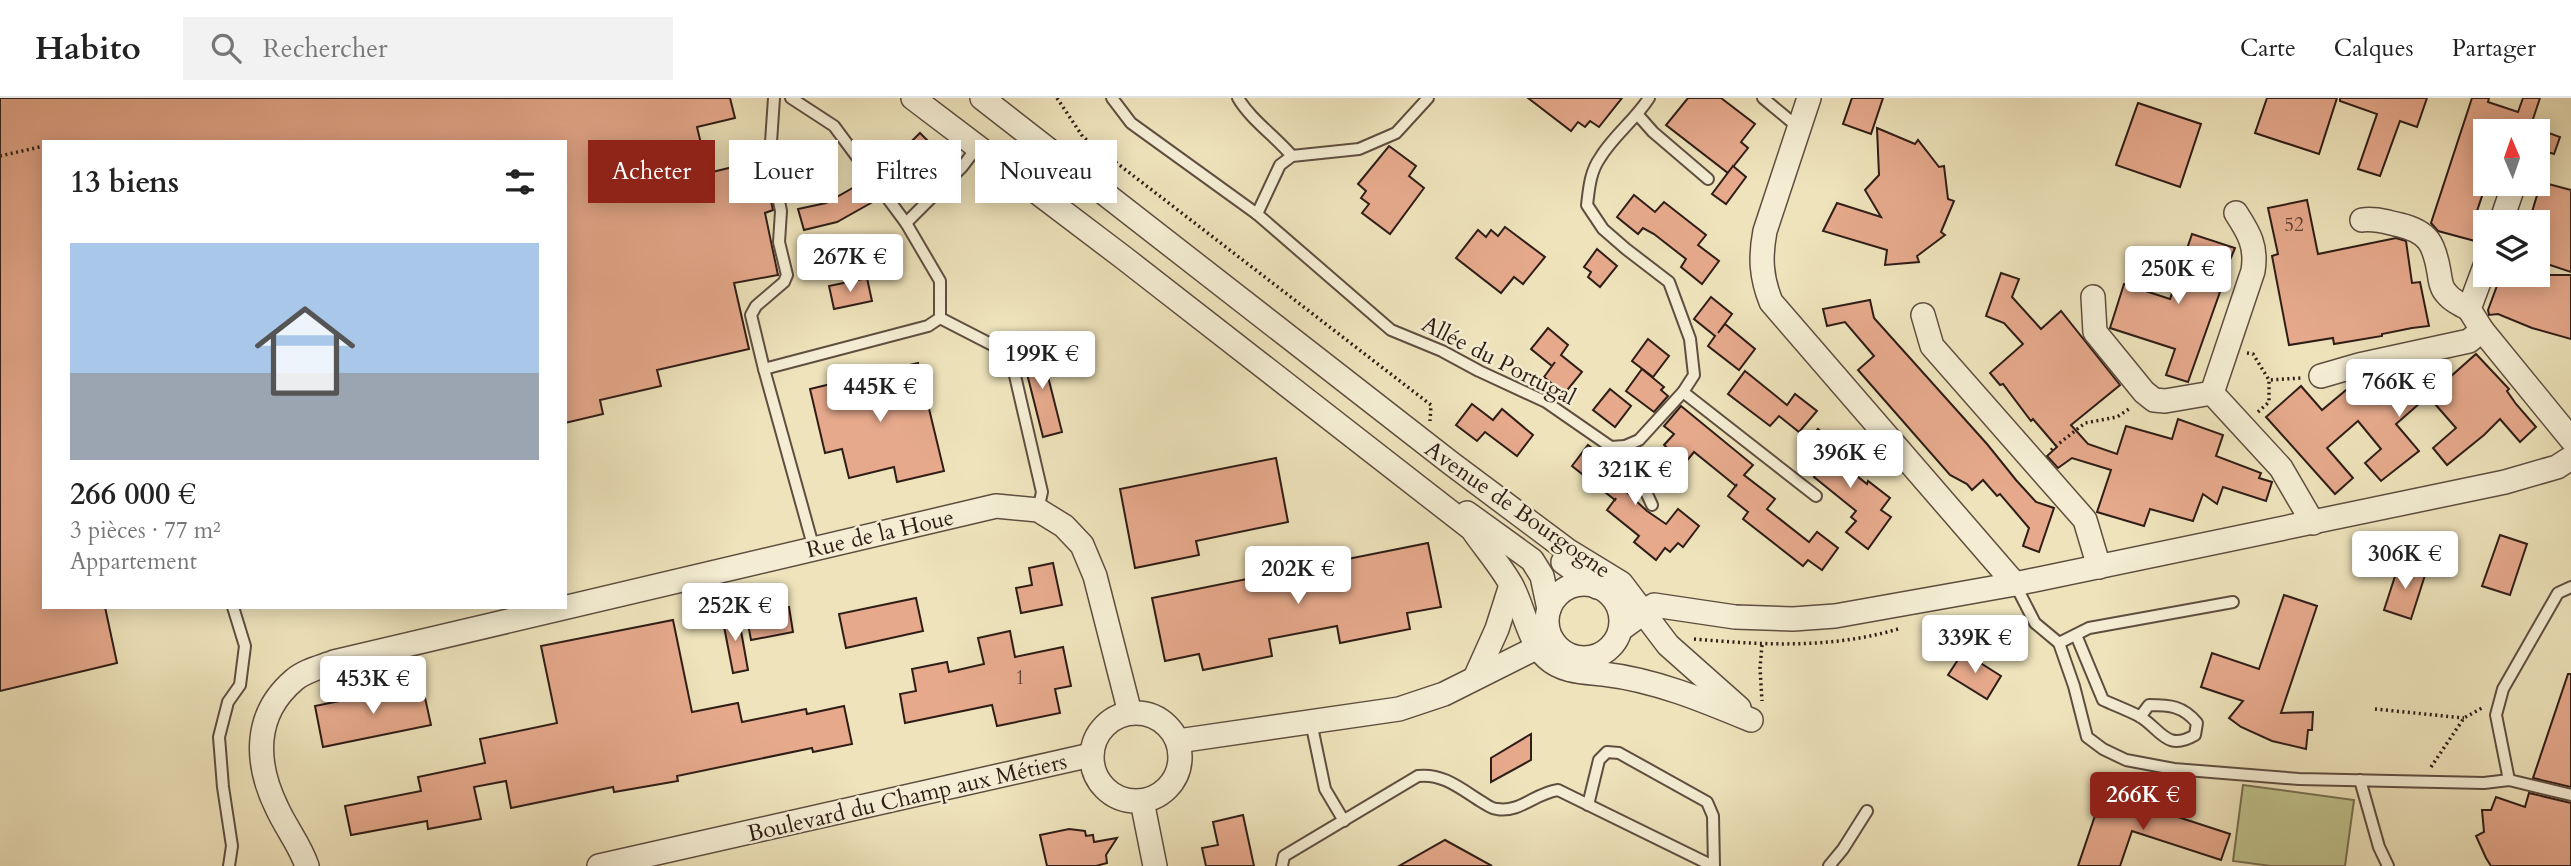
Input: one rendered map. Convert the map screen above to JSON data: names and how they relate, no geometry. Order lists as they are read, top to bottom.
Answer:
{
  "streets": {
    "street": ["Avenue de Bourgogne", "Rue de la Houe", "Boulevard du Champ aux Métiers"],
    "lane": ["Allée du Portugal"]
  },
  "crossings": [
    ["Rue de la Houe", "Boulevard du Champ aux Métiers"]
  ],
  "house_numbers": ["52", "1"],
  "north": "top",
  "page": {
    "header": "Habito",
    "search": "Rechercher",
    "nav": ["Carte", "Calques", "Partager"],
    "chip": [
      "Acheter",
      "Louer",
      "Filtres",
      "Nouveau"
    ],
    "heading": "13 biens",
    "list": [
      {
        "name": "266 000 €",
        "note": "3 pièces · 77 m² · Appartement"
      }
    ],
    "price": [
      "267K €",
      "250K €",
      "199K €",
      "766K €",
      "445K €",
      "396K €",
      "321K €",
      "306K €",
      "202K €",
      "252K €",
      "339K €",
      "453K €",
      "266K €"
    ]
  }
}
